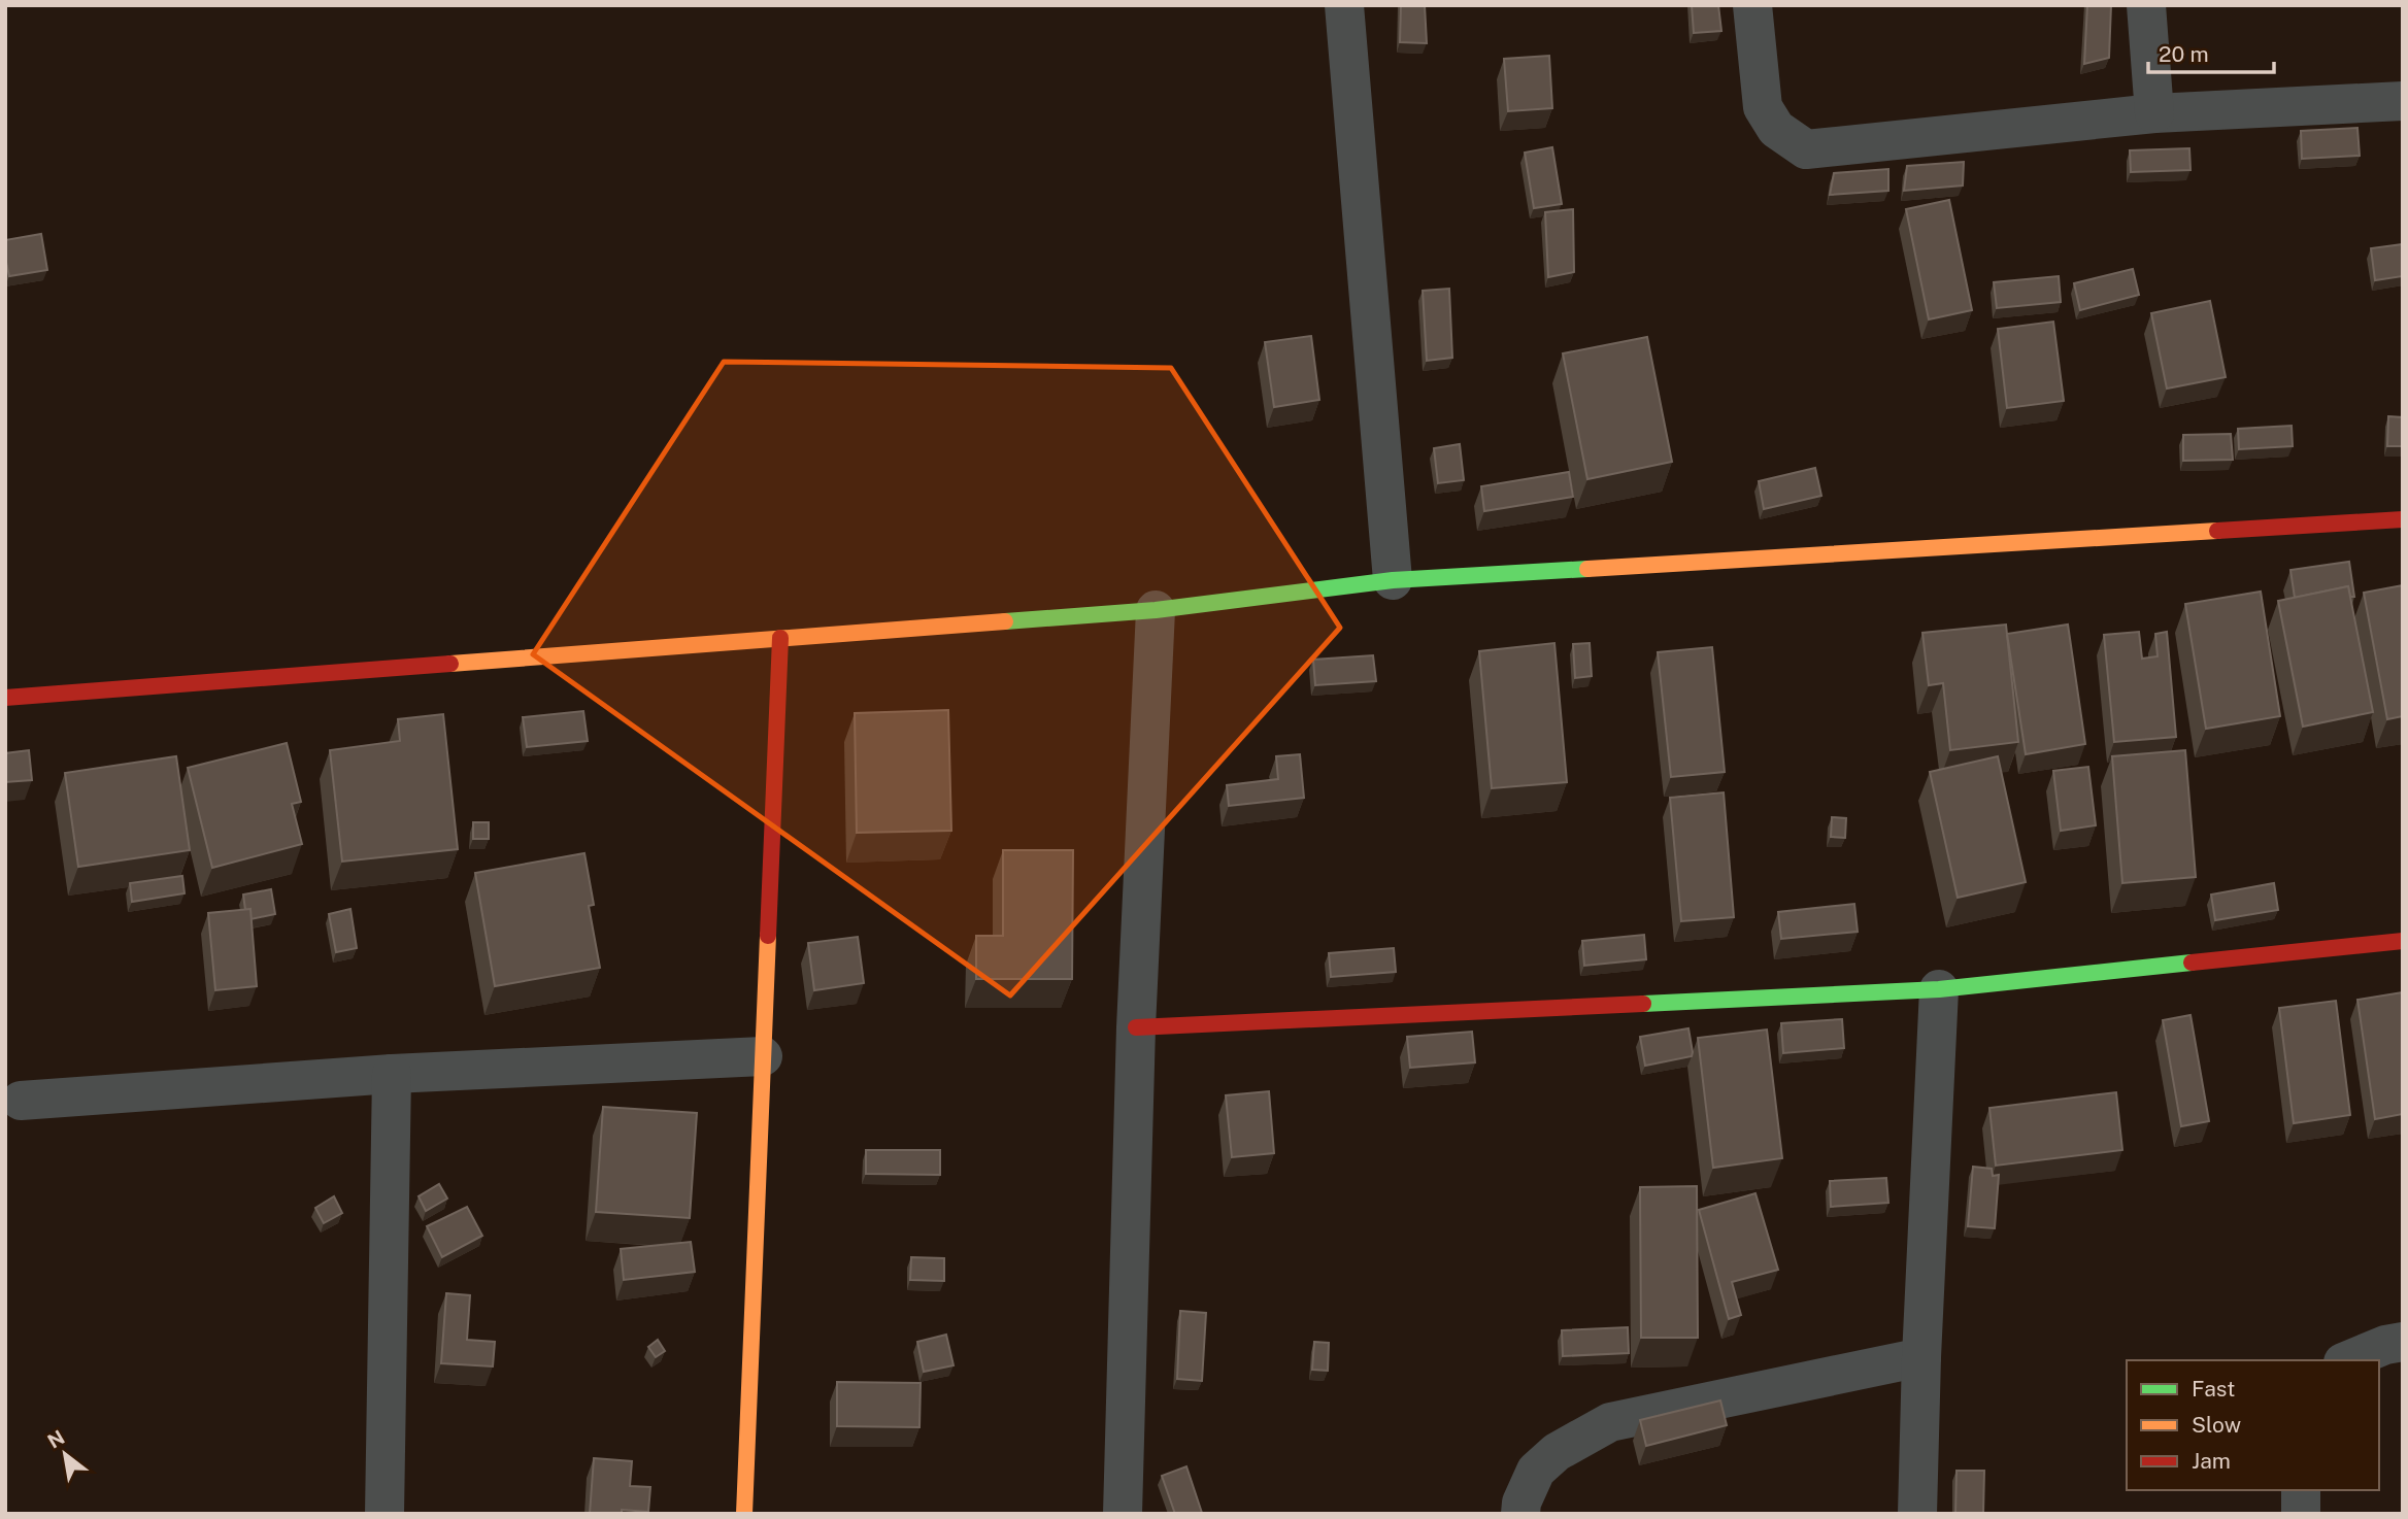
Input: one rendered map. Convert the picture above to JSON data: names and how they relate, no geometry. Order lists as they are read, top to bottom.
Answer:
{
  "legend": ["Fast", "Slow", "Jam"],
  "scale_bar": "20 m",
  "north": "top left"
}
